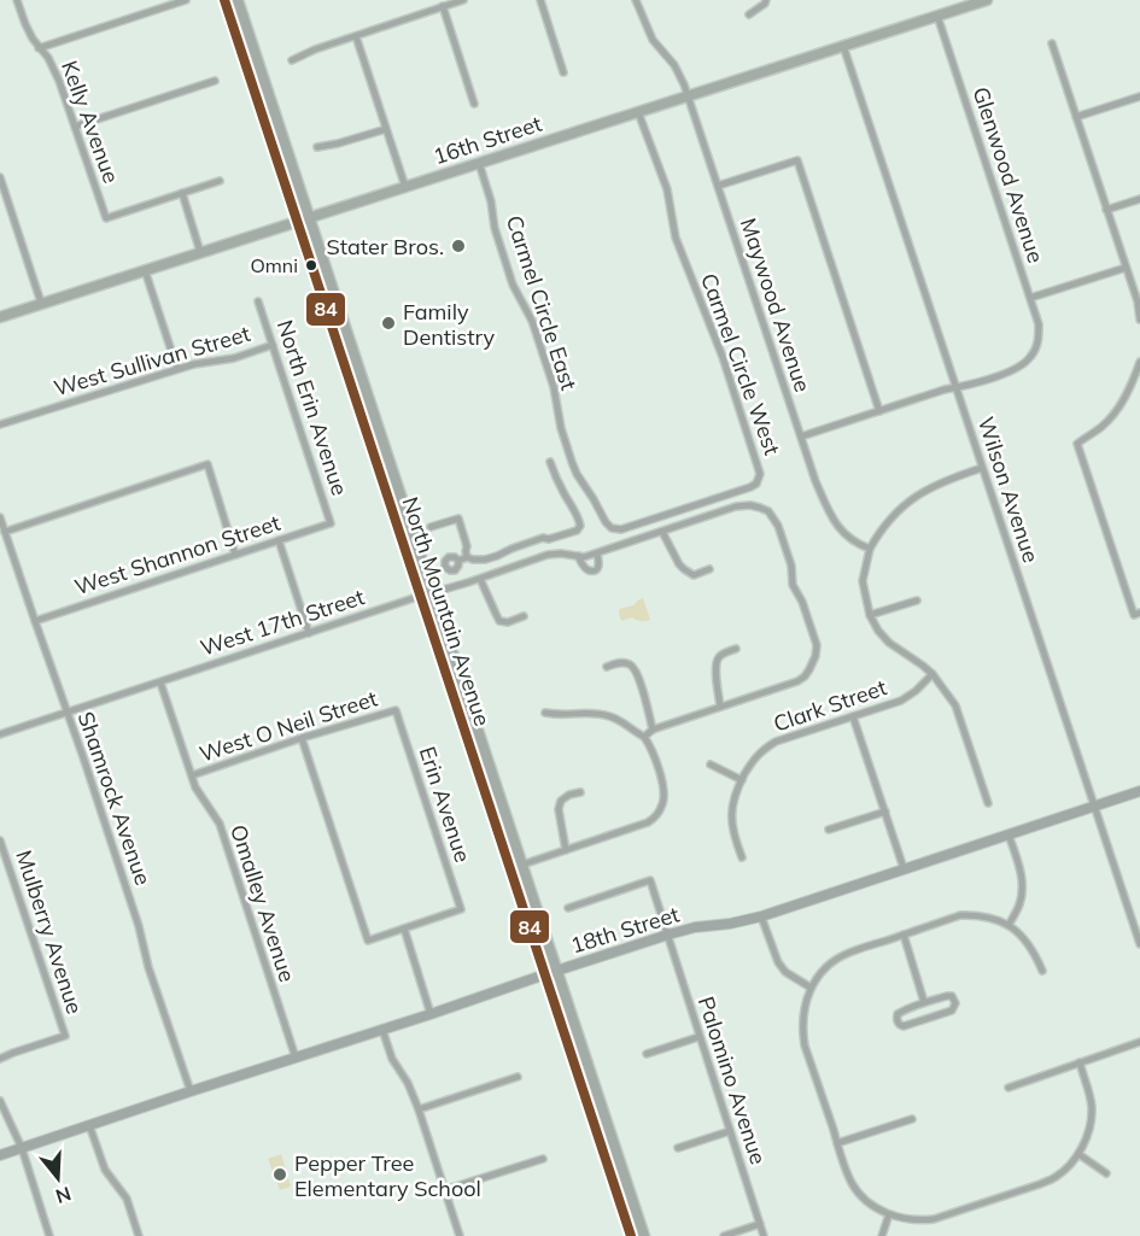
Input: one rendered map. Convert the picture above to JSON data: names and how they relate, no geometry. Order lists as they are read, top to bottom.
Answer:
{
  "streets": {
    "main road": ["16th Street", "North Mountain Avenue", "18th Street"],
    "street": [
      "Kelly Avenue",
      "Glenwood Avenue",
      "Carmel Circle East",
      "Maywood Avenue",
      "West Sullivan Street",
      "Carmel Circle West",
      "North Erin Avenue",
      "Wilson Avenue",
      "West Shannon Street",
      "West 17th Street",
      "Clark Street",
      "West O Neil Street",
      "Shamrock Avenue",
      "Erin Avenue",
      "Omalley Avenue",
      "Mulberry Avenue",
      "Palomino Avenue"
    ]
  },
  "crossings": [
    ["16th Street", "Glenwood Avenue"],
    ["16th Street", "Carmel Circle East"],
    ["16th Street", "Maywood Avenue"],
    ["16th Street", "Carmel Circle West"],
    ["16th Street", "Wilson Avenue"],
    ["16th Street", "North Mountain Avenue"],
    ["Glenwood Avenue", "Wilson Avenue"],
    ["Carmel Circle East", "Carmel Circle West"],
    ["West Sullivan Street", "North Erin Avenue"],
    ["North Erin Avenue", "West Shannon Street"],
    ["Wilson Avenue", "18th Street"],
    ["West Shannon Street", "Shamrock Avenue"],
    ["North Mountain Avenue", "West 17th Street"],
    ["North Mountain Avenue", "18th Street"],
    ["West 17th Street", "Shamrock Avenue"],
    ["West 17th Street", "Omalley Avenue"],
    ["West O Neil Street", "Erin Avenue"],
    ["West O Neil Street", "Omalley Avenue"],
    ["Shamrock Avenue", "18th Street"],
    ["Omalley Avenue", "18th Street"],
    ["18th Street", "Palomino Avenue"]
  ],
  "places": [
    "Stater Bros.",
    "Omni",
    "Family Dentistry",
    "Pepper Tree Elementary School"
  ],
  "lines": ["transit line 84"],
  "north": "bottom"
}
